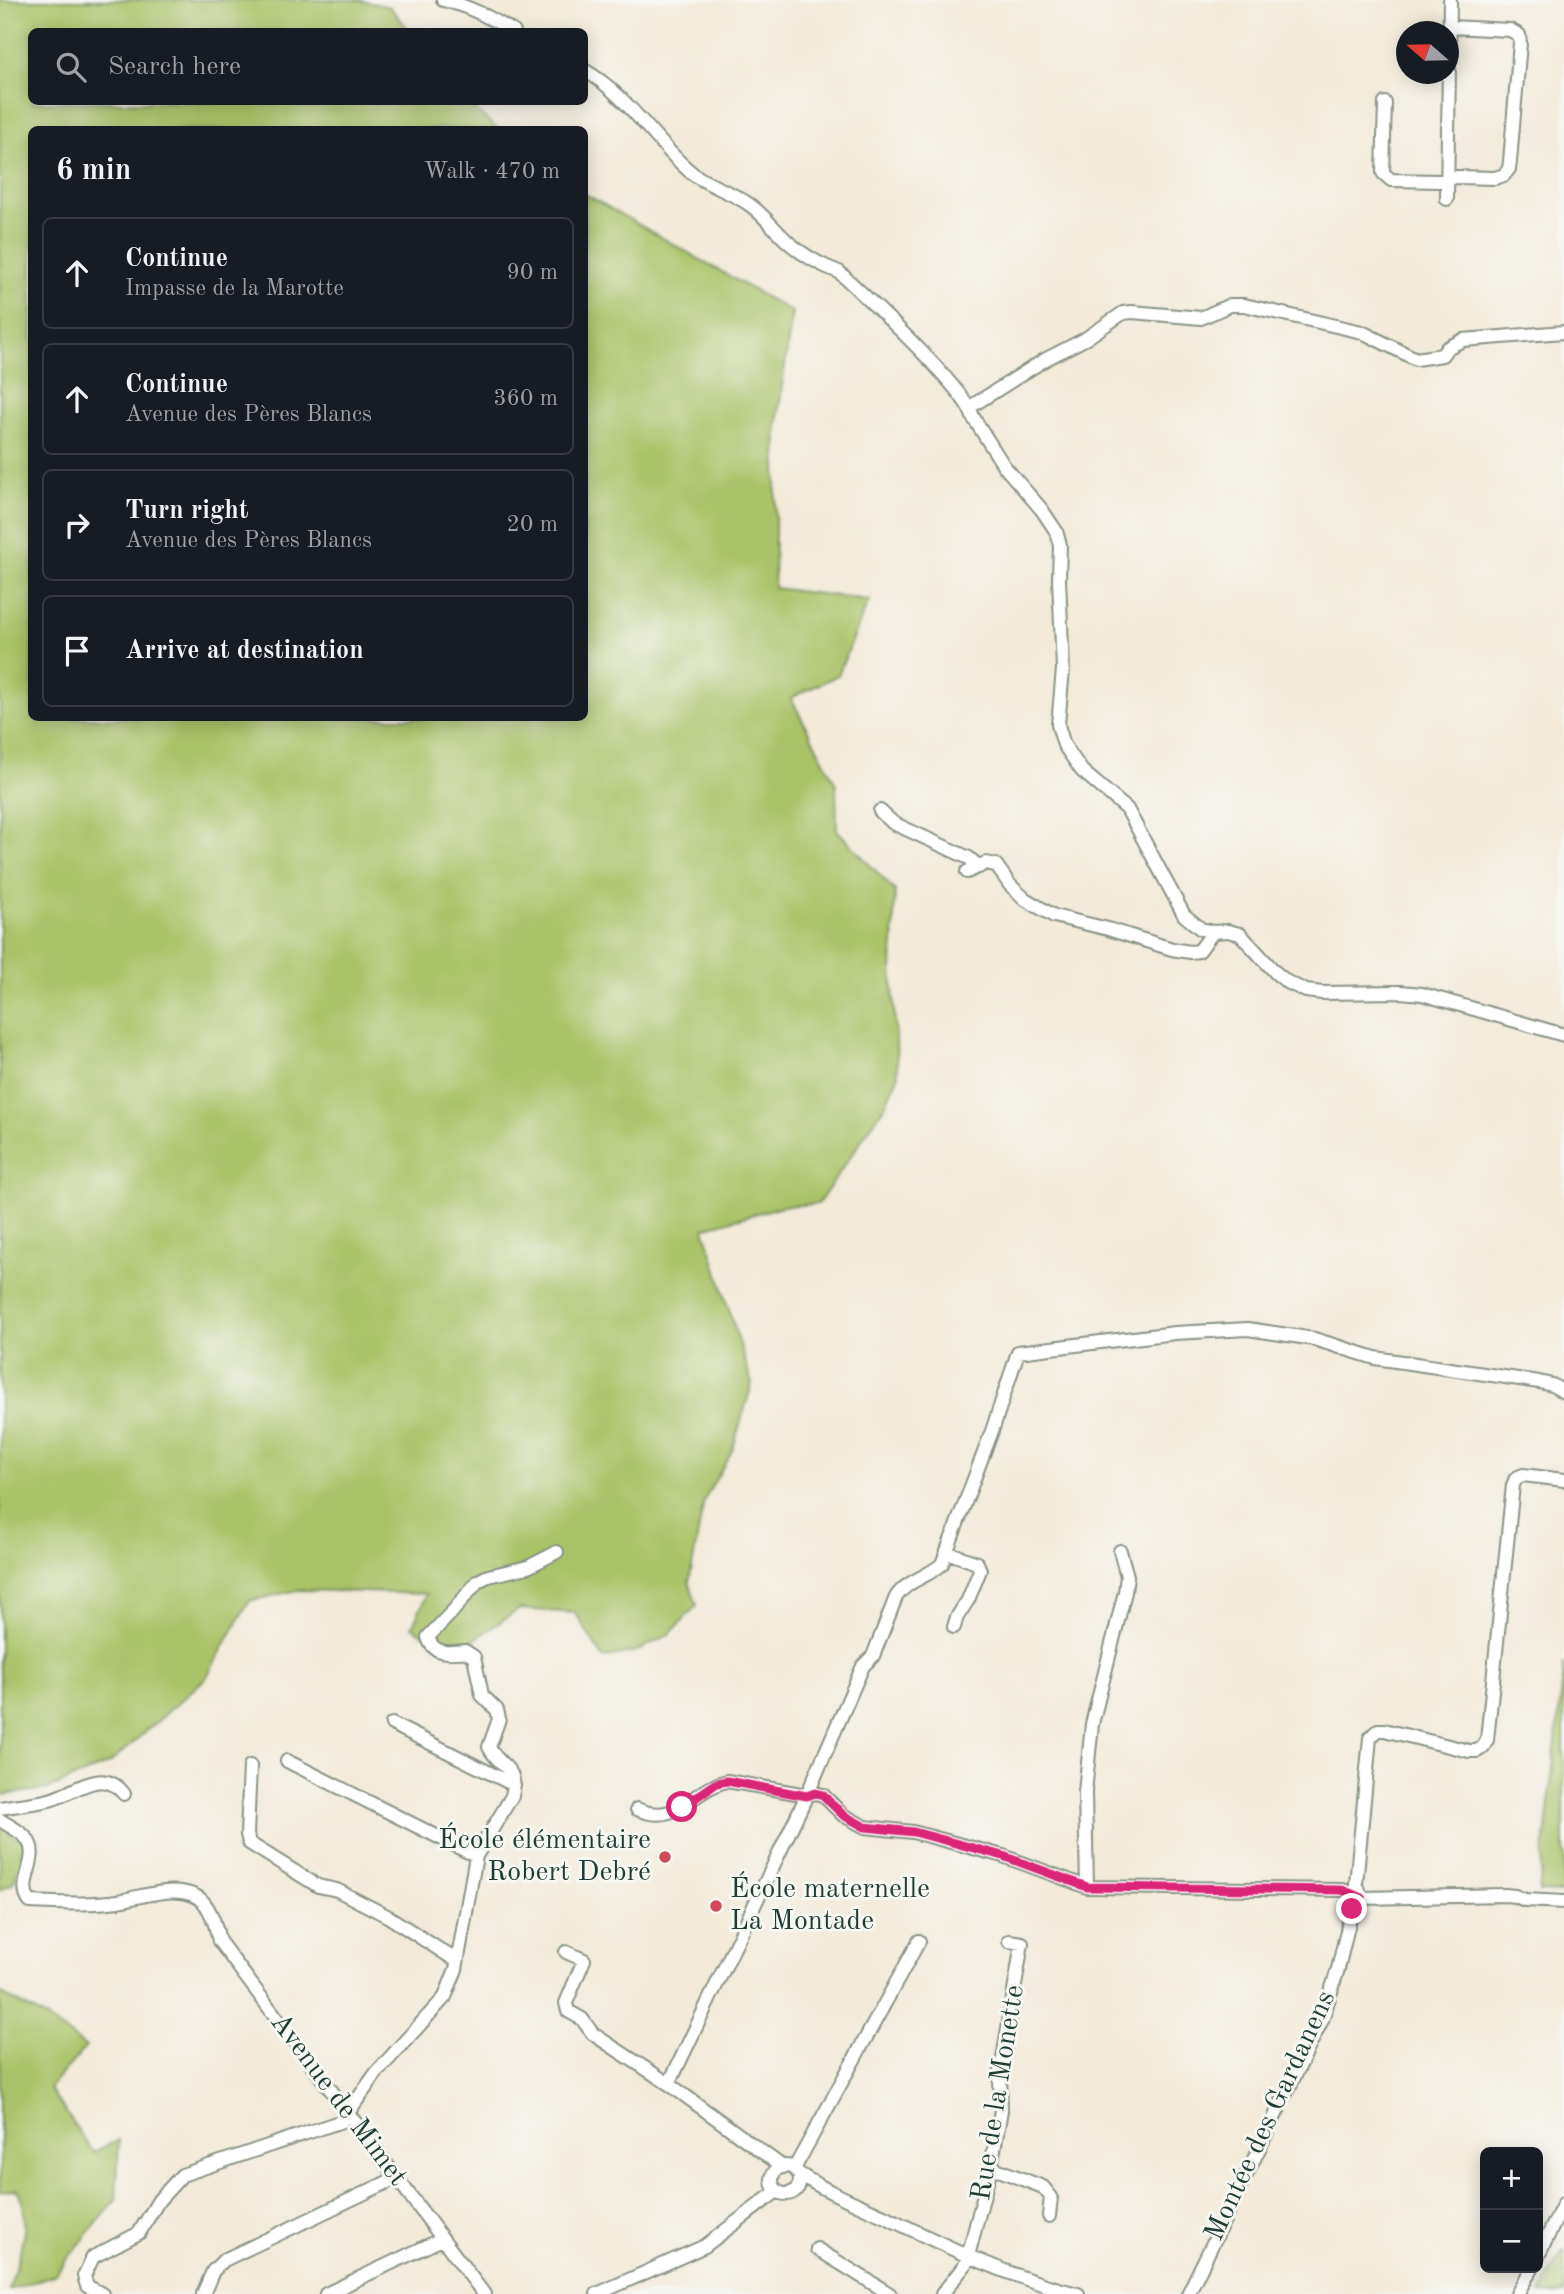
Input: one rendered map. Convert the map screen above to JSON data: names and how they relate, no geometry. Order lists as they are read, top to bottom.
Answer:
{
  "streets": {
    "street": ["Rue de la Monette", "Avenue de Mimet", "Montée des Gardanens"]
  },
  "places": ["École élémentaire Robert Debré", "École maternelle La Montade"],
  "north": "left",
  "page": {
    "search": "Search here",
    "heading": ["6 min", "Walk · 470 m"],
    "list": [
      ["Continue", "Impasse de la Marotte", "90 m"],
      ["Continue", "Avenue des Pères Blancs", "360 m"],
      ["Turn right", "Avenue des Pères Blancs", "20 m"],
      "Arrive at destination"
    ],
    "map_buttons": ["+", "−"]
  }
}
